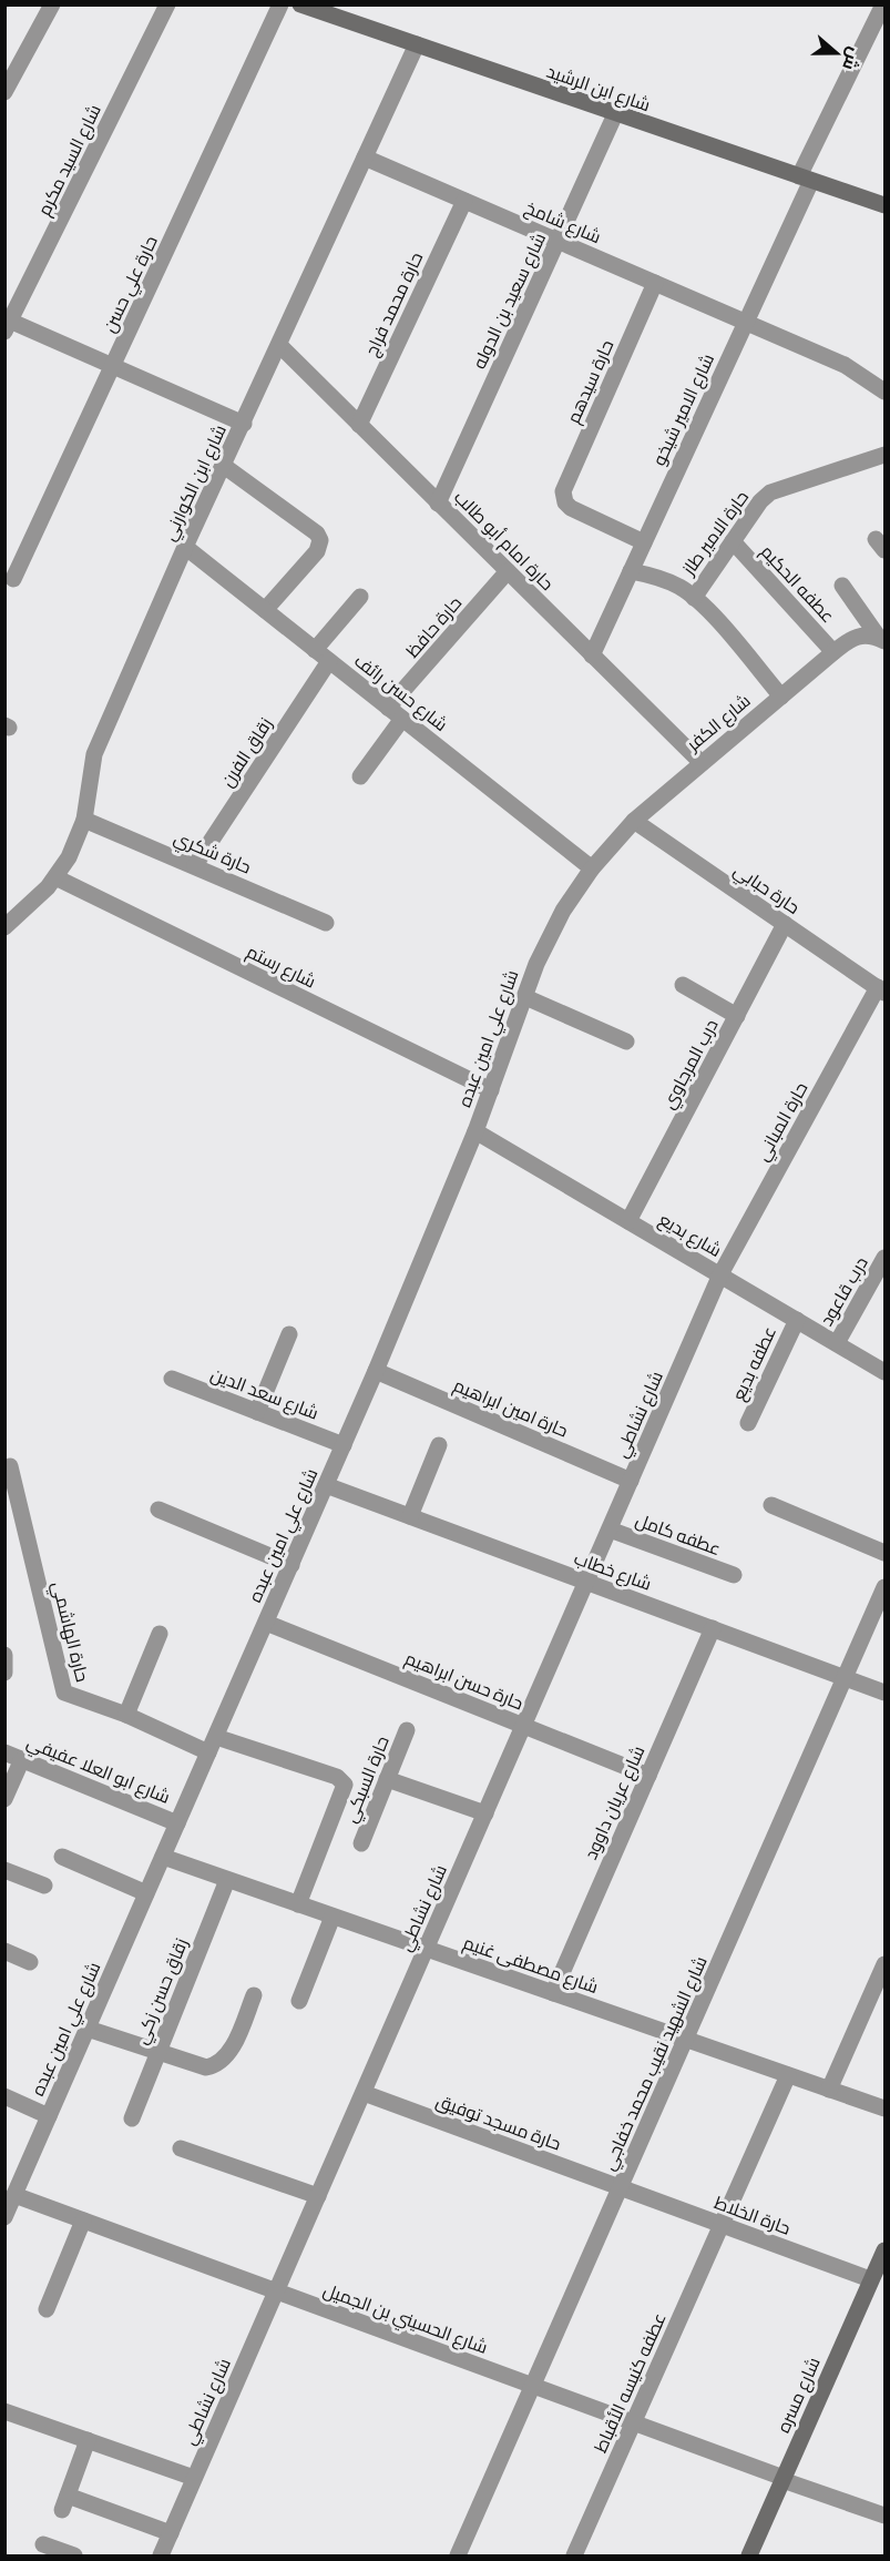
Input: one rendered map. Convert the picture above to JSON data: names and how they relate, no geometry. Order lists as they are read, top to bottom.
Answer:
{
  "streets": {
    "street": [
      "شارع ابن الرشيد",
      "شارع السيد مكرم",
      "شارع شامخ",
      "حارة علي حسن",
      "شارع سعيد بن الدوله",
      "حارة محمد فراج",
      "حارة سيدهم",
      "شارع الامير شيخو",
      "شارع ابن الكوارني",
      "حارة الامير طاز",
      "حارة امام أبو طالب",
      "عطفه الحكيم",
      "حارة حافظ",
      "شارع حسن رائف",
      "شارع الكفر",
      "زقاق الفرن",
      "حارة شكري",
      "حارة حبابي",
      "شارع رستم",
      "شارع علي امين عبده",
      "درب المرجاوي",
      "حارة المباني",
      "شارع بديع",
      "درب قاعود",
      "عطفه بديع",
      "شارع سعد الدين",
      "حارة امين ابراهيم",
      "شارع نشاطي",
      "عطفه كامل",
      "شارع خطاب",
      "حارة الهاشمي",
      "حارة حسن ابراهيم",
      "شارع ابو العلا عفيفي",
      "حارة السبكي",
      "شارع عريان داوود",
      "شارع مصطفى غنيم",
      "زقاق حسن زكي",
      "شارع الشهيد نقيب محمد خفاجي",
      "حارة مسجد توفيق",
      "حارة الخلاط",
      "شارع الحسيني بن الجميل",
      "عطفه كنيسه الأقباط",
      "شارع مسره"
    ]
  },
  "crossings": [
    ["شارع ابن الرشيد", "شارع سعيد بن الدوله"],
    ["شارع ابن الرشيد", "شارع الامير شيخو"],
    ["شارع ابن الرشيد", "شارع ابن الكوارني"],
    ["شارع شامخ", "شارع سعيد بن الدوله"],
    ["شارع شامخ", "حارة محمد فراج"],
    ["شارع شامخ", "حارة سيدهم"],
    ["شارع شامخ", "شارع الامير شيخو"],
    ["شارع شامخ", "شارع ابن الكوارني"],
    ["شارع سعيد بن الدوله", "حارة امام أبو طالب"],
    ["حارة محمد فراج", "حارة امام أبو طالب"],
    ["حارة سيدهم", "شارع الامير شيخو"],
    ["شارع الامير شيخو", "حارة امام أبو طالب"],
    ["شارع ابن الكوارني", "حارة امام أبو طالب"],
    ["شارع ابن الكوارني", "شارع حسن رائف"],
    ["شارع ابن الكوارني", "حارة شكري"],
    ["شارع ابن الكوارني", "شارع رستم"],
    ["حارة الامير طاز", "عطفه الحكيم"],
    ["حارة امام أبو طالب", "حارة حافظ"],
    ["حارة امام أبو طالب", "شارع الكفر"],
    ["عطفه الحكيم", "شارع الكفر"],
    ["حارة حافظ", "شارع حسن رائف"],
    ["شارع حسن رائف", "شارع الكفر"],
    ["شارع حسن رائف", "زقاق الفرن"],
    ["شارع حسن رائف", "شارع علي امين عبده"],
    ["شارع الكفر", "حارة حبابي"],
    ["شارع الكفر", "شارع علي امين عبده"],
    ["زقاق الفرن", "حارة شكري"],
    ["حارة حبابي", "درب المرجاوي"],
    ["حارة حبابي", "حارة المباني"],
    ["شارع رستم", "شارع علي امين عبده"],
    ["شارع علي امين عبده", "شارع بديع"],
    ["شارع علي امين عبده", "شارع سعد الدين"],
    ["شارع علي امين عبده", "حارة امين ابراهيم"],
    ["شارع علي امين عبده", "شارع خطاب"],
    ["شارع علي امين عبده", "حارة الهاشمي"],
    ["شارع علي امين عبده", "حارة حسن ابراهيم"],
    ["شارع علي امين عبده", "شارع ابو العلا عفيفي"],
    ["شارع علي امين عبده", "شارع مصطفى غنيم"],
    ["شارع علي امين عبده", "شارع الحسيني بن الجميل"],
    ["درب المرجاوي", "شارع بديع"],
    ["حارة المباني", "شارع بديع"],
    ["حارة المباني", "شارع نشاطي"],
    ["شارع بديع", "درب قاعود"],
    ["شارع بديع", "عطفه بديع"],
    ["شارع بديع", "شارع نشاطي"],
    ["حارة امين ابراهيم", "شارع نشاطي"],
    ["شارع نشاطي", "عطفه كامل"],
    ["شارع نشاطي", "شارع خطاب"],
    ["شارع نشاطي", "حارة حسن ابراهيم"],
    ["شارع نشاطي", "شارع مصطفى غنيم"],
    ["شارع نشاطي", "حارة مسجد توفيق"],
    ["شارع نشاطي", "شارع الحسيني بن الجميل"],
    ["شارع خطاب", "شارع عريان داوود"],
    ["شارع خطاب", "شارع الشهيد نقيب محمد خفاجي"],
    ["حارة حسن ابراهيم", "شارع عريان داوود"],
    ["شارع عريان داوود", "شارع مصطفى غنيم"],
    ["شارع مصطفى غنيم", "زقاق حسن زكي"],
    ["شارع مصطفى غنيم", "شارع الشهيد نقيب محمد خفاجي"],
    ["شارع مصطفى غنيم", "عطفه كنيسه الأقباط"],
    ["شارع الشهيد نقيب محمد خفاجي", "حارة مسجد توفيق"],
    ["شارع الشهيد نقيب محمد خفاجي", "حارة الخلاط"],
    ["شارع الشهيد نقيب محمد خفاجي", "شارع الحسيني بن الجميل"],
    ["حارة مسجد توفيق", "حارة الخلاط"],
    ["حارة الخلاط", "عطفه كنيسه الأقباط"],
    ["حارة الخلاط", "شارع مسره"],
    ["شارع الحسيني بن الجميل", "عطفه كنيسه الأقباط"],
    ["شارع الحسيني بن الجميل", "شارع مسره"]
  ],
  "north": "right"
}
